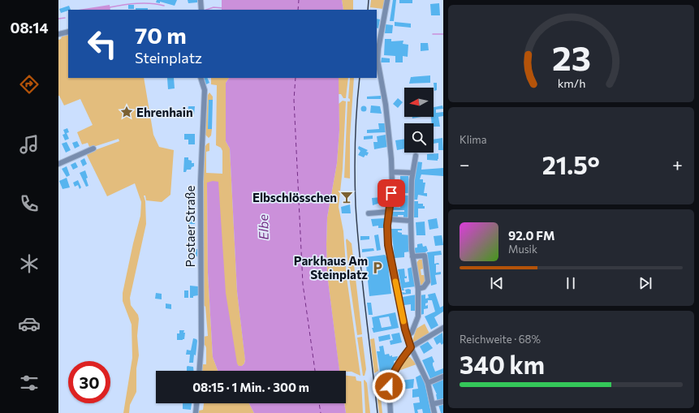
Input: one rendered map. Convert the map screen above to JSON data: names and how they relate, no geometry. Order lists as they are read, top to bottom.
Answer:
{
  "streets": {
    "street": ["Postaer Straße"]
  },
  "water": ["Elbe"],
  "places": {
    "place": ["Ehrenhain"],
    "bar": ["Elbschlösschen"],
    "parking": ["Parkhaus Am Steinplatz"]
  },
  "north": "left",
  "page": {
    "tabs": "08:14",
    "turn": ["70 m", "Steinplatz"],
    "tile": [
      "Klima",
      ["Reichweite · 68%", "340 km"]
    ],
    "heat": ["−", "21.5°", "+"],
    "song": ["92.0 FM", "Musik"],
    "limit": "30",
    "trip": "08:15 · 1 Min. · 300 m",
    "gauge": ["23", "km/h"]
  }
}
